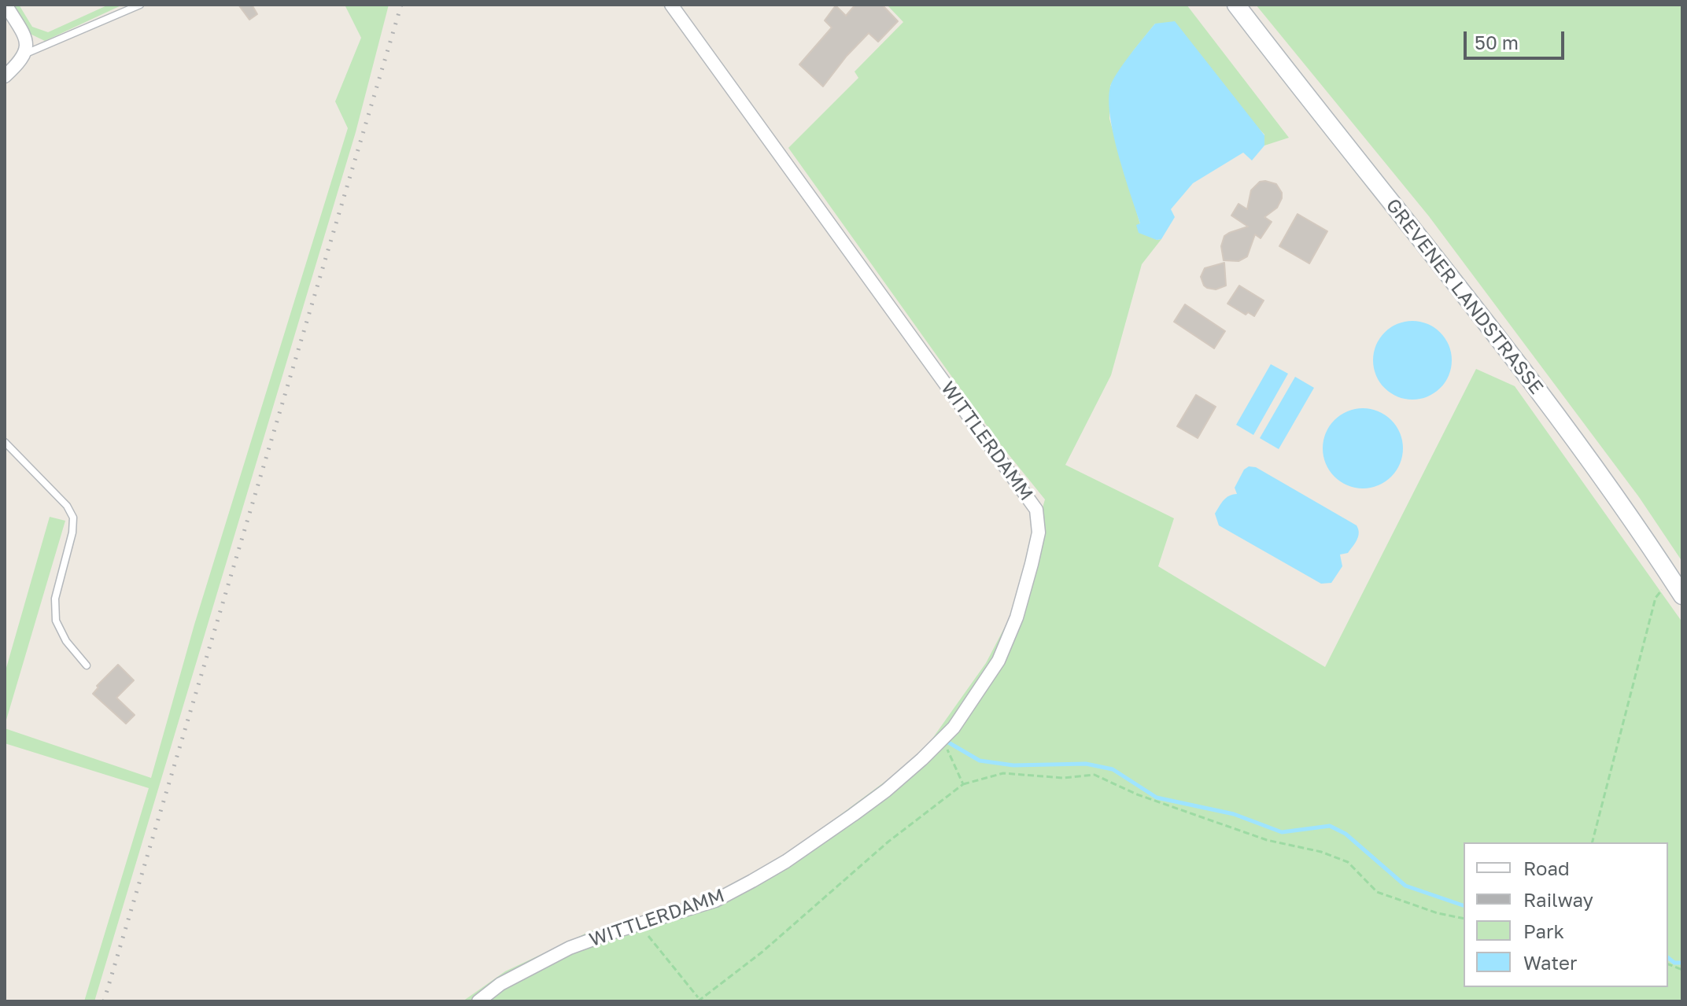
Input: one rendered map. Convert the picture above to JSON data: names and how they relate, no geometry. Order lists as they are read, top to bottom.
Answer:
{
  "streets": {
    "street": ["GREVENER LANDSTRASSE", "WITTLERDAMM"]
  },
  "legend": [
    "Road",
    "Railway",
    "Park",
    "Water"
  ],
  "scale_bar": "50 m"
}
